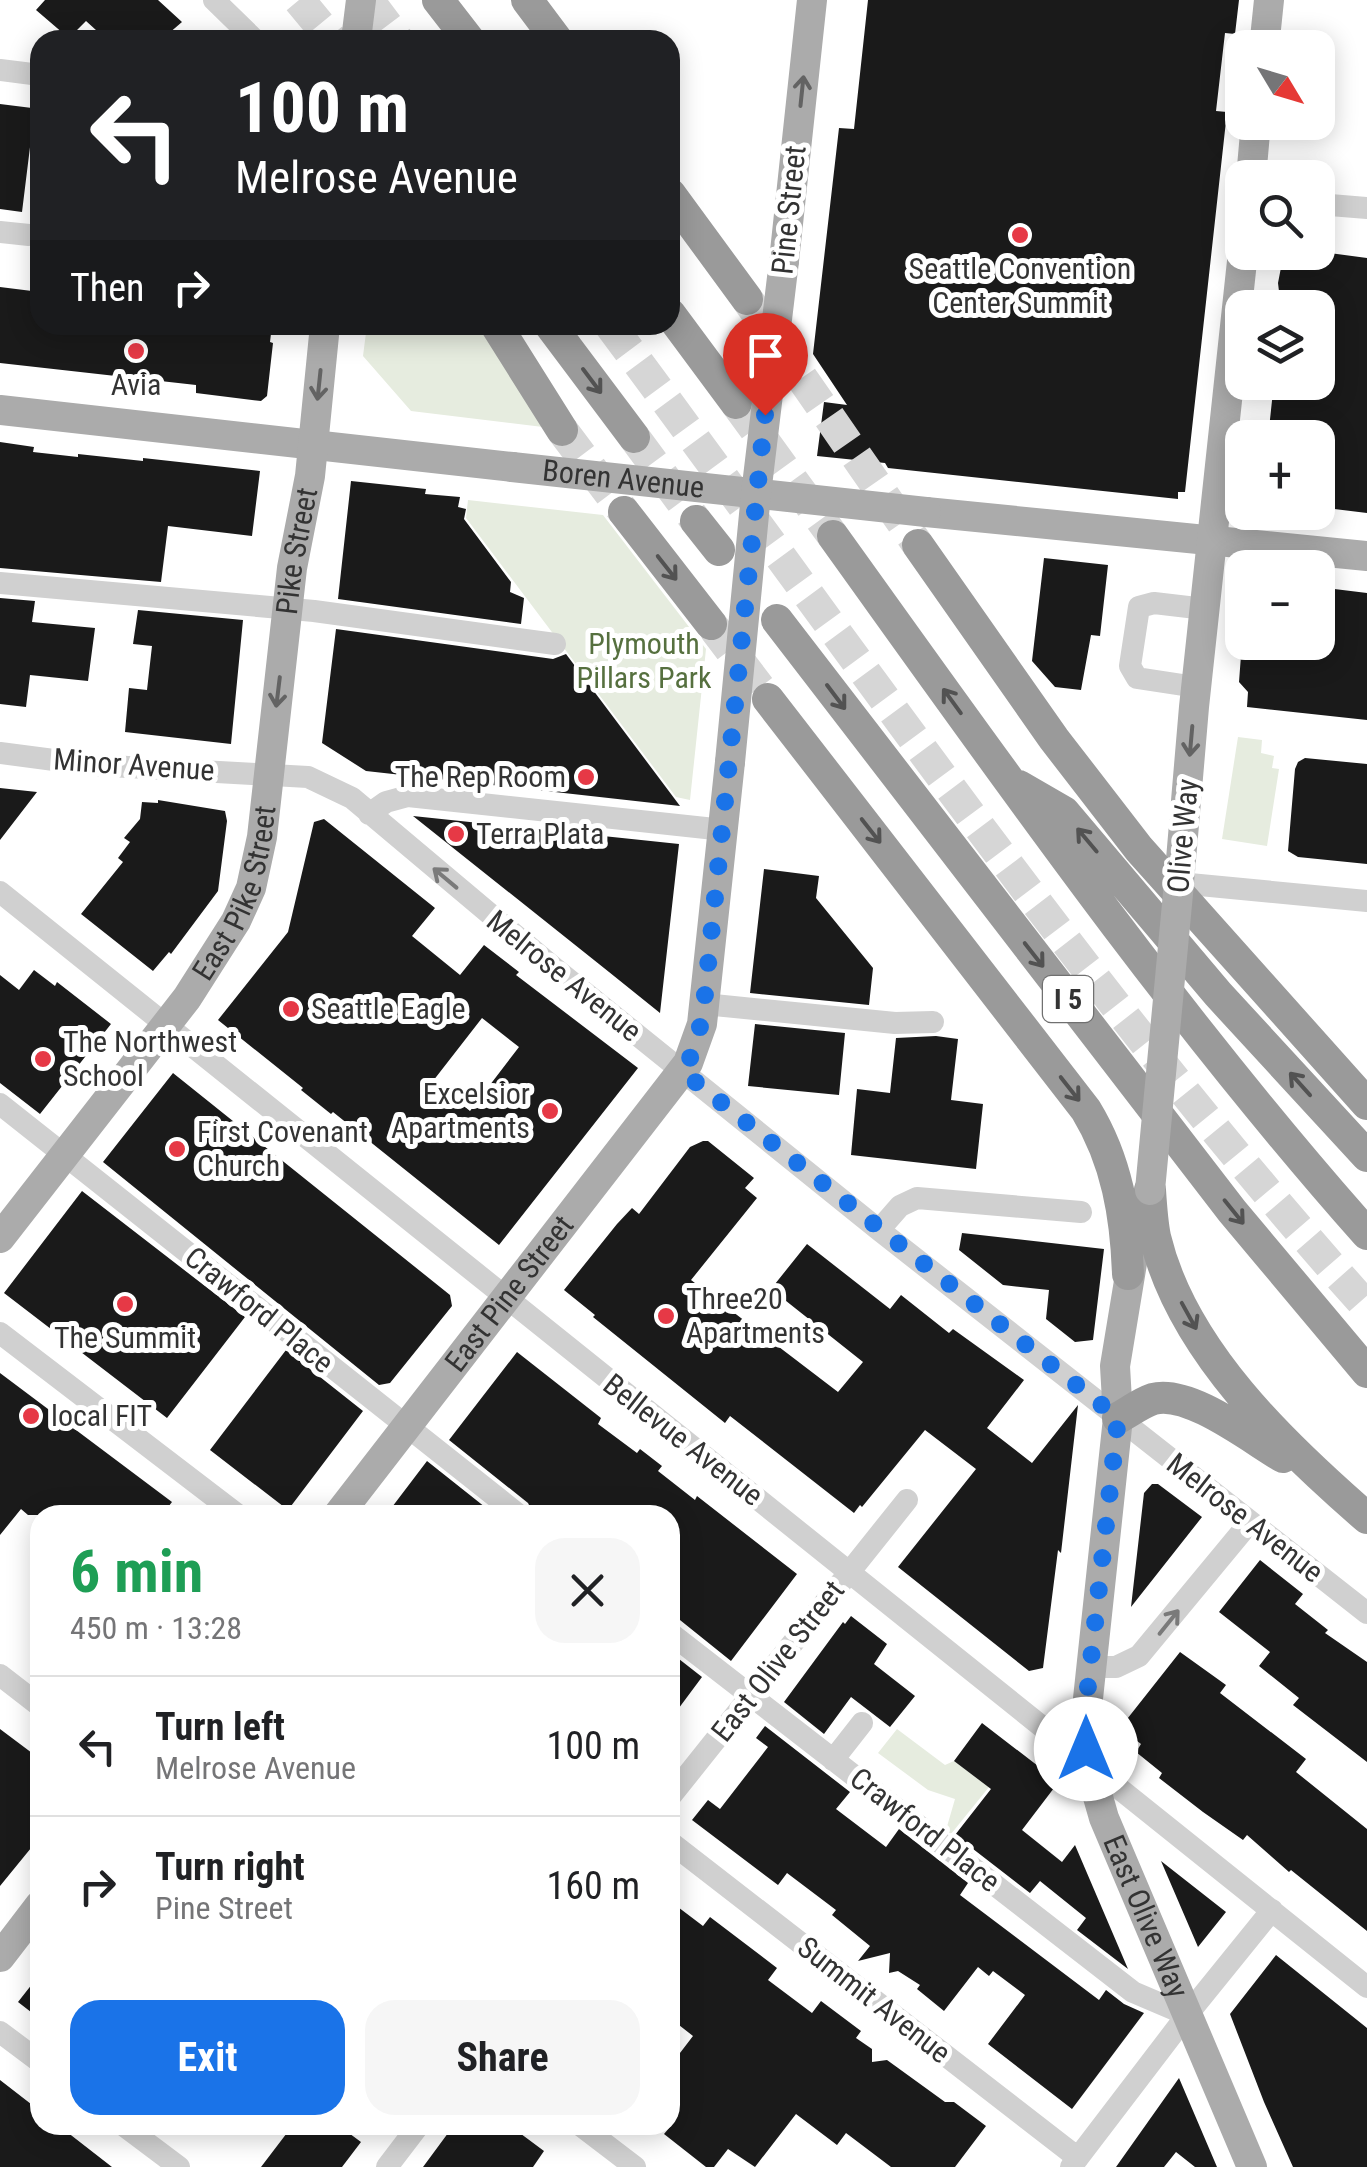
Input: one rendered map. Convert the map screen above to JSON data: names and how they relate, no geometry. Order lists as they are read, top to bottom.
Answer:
{
  "streets": {
    "highway": ["I 5"],
    "main road": [
      "Pine Street",
      "Boren Avenue",
      "Pike Street",
      "Olive Way",
      "East Pike Street",
      "East Pine Street",
      "East Olive Way"
    ],
    "street": [
      "Minor Avenue",
      "Melrose Avenue",
      "Crawford Place",
      "Bellevue Avenue",
      "East Olive Street",
      "Summit Avenue"
    ]
  },
  "crossings": [
    ["Pine Street", "Boren Avenue"],
    ["Pine Street", "Melrose Avenue"],
    ["Pine Street", "East Pine Street"],
    ["Boren Avenue", "Pike Street"],
    ["Boren Avenue", "Olive Way"],
    ["Pike Street", "Minor Avenue"],
    ["Pike Street", "East Pike Street"],
    ["Pike Street", "Melrose Avenue"],
    ["Minor Avenue", "East Pike Street"],
    ["Minor Avenue", "Melrose Avenue"],
    ["Olive Way", "Melrose Avenue"],
    ["Olive Way", "East Olive Way"],
    ["East Pike Street", "Melrose Avenue"],
    ["East Pike Street", "Crawford Place"],
    ["East Pike Street", "Bellevue Avenue"],
    ["Melrose Avenue", "East Pine Street"],
    ["Melrose Avenue", "East Olive Way"],
    ["East Pine Street", "Crawford Place"],
    ["East Pine Street", "Bellevue Avenue"],
    ["Crawford Place", "East Olive Street"],
    ["Crawford Place", "East Olive Way"],
    ["Bellevue Avenue", "East Olive Street"],
    ["Bellevue Avenue", "East Olive Way"]
  ],
  "one_way": ["Pine Street", "Pike Street"],
  "parks": ["Plymouth Pillars Park"],
  "places": [
    "Seattle Convention Center Summit",
    "Avia",
    "The Rep Room",
    "Terra Plata",
    "Seattle Eagle",
    "The Northwest School",
    "Excelsior Apartments",
    "First Covenant Church",
    "The Summit",
    "Three20 Apartments",
    "local FIT"
  ],
  "north": "bottom right",
  "page": {
    "map_buttons": ["+", "−"],
    "turn": ["100 m", "Melrose Avenue"],
    "then": "Then",
    "heading": ["6 min", "450 m · 13:28"],
    "list": [
      {
        "name": "Turn left",
        "note": "Melrose Avenue",
        "value": "100 m"
      },
      {
        "name": "Turn right",
        "note": "Pine Street",
        "value": "160 m"
      }
    ],
    "buttons": ["Exit", "Share"]
  }
}
